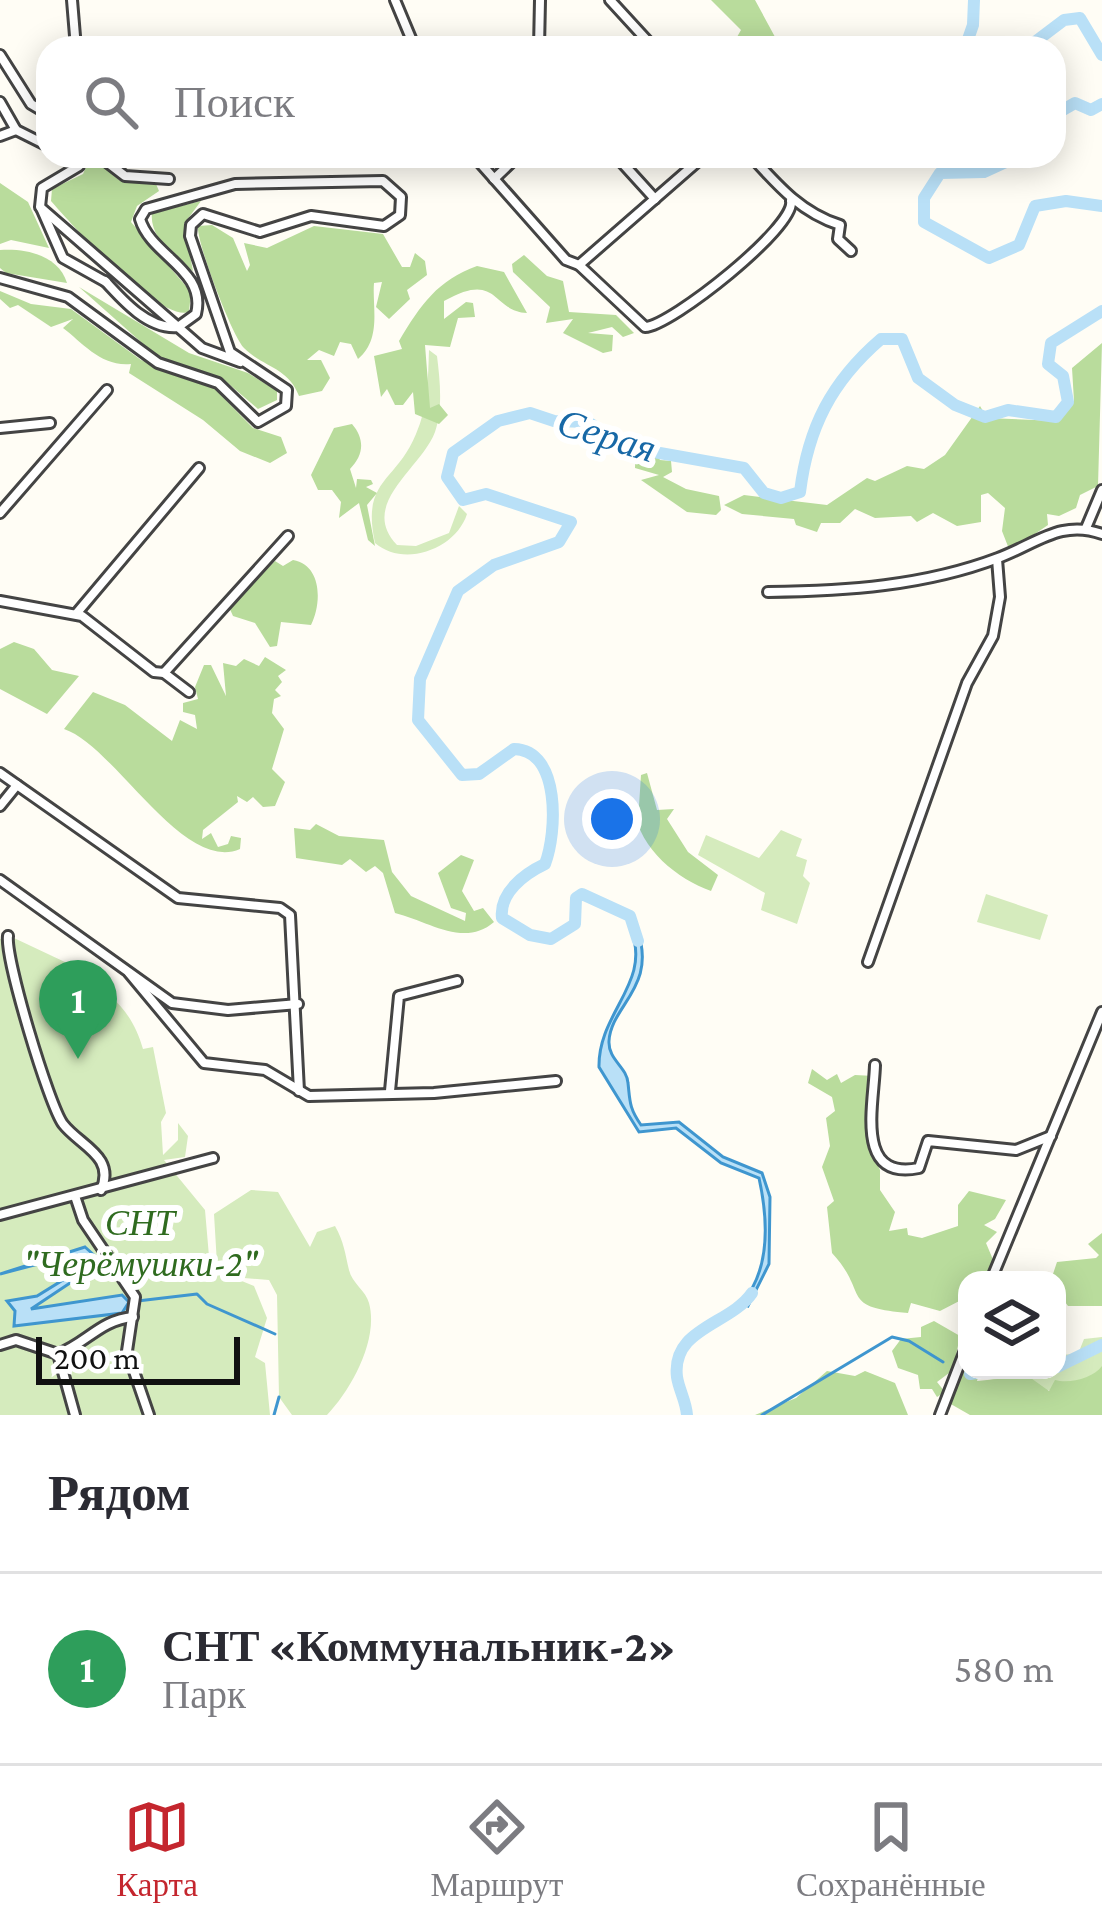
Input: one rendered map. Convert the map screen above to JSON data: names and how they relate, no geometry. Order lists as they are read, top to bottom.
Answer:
{
  "water": ["Серая"],
  "parks": ["СНТ \"Черёмушки-2\""],
  "scale_bar": "200 m",
  "page": {
    "search": "Поиск",
    "pins": "1",
    "scale": "200 m",
    "heading": "Рядом",
    "list": [
      {
        "mark": "1",
        "name": "СНТ «Коммунальник-2»",
        "note": "Парк",
        "value": "580 m"
      }
    ],
    "nav": ["Карта", "Маршрут", "Сохранённые"]
  }
}
